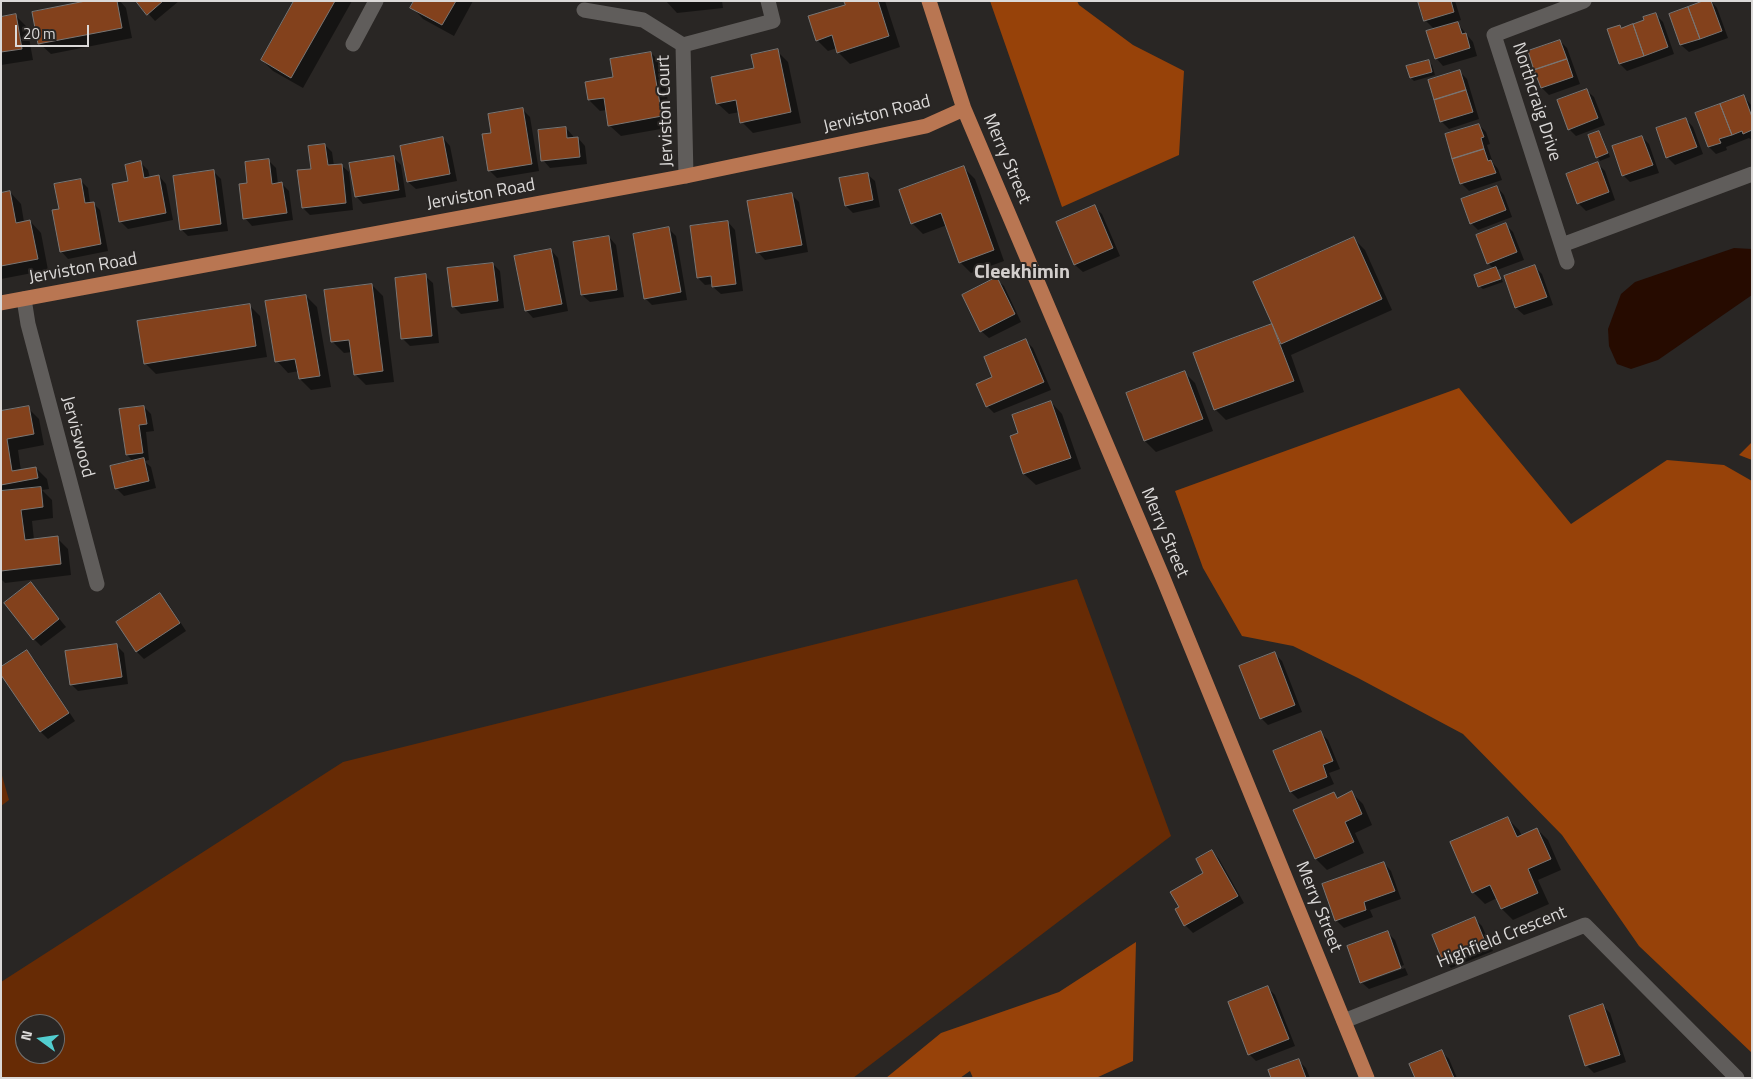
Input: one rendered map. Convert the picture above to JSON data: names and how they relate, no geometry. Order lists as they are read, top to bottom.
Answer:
{
  "streets": {
    "main road": ["Jerviston Road", "Merry Street"],
    "street": [
      "Northcraig Drive",
      "Jerviston Court",
      "Jerviswood",
      "Highfield Crescent"
    ]
  },
  "crossings": [
    ["Jerviston Court", "Jerviston Road"],
    ["Jerviston Road", "Merry Street"],
    ["Jerviston Road", "Jerviswood"],
    ["Merry Street", "Highfield Crescent"]
  ],
  "districts": ["Cleekhimin"],
  "scale_bar": "20 m",
  "north": "left"
}
